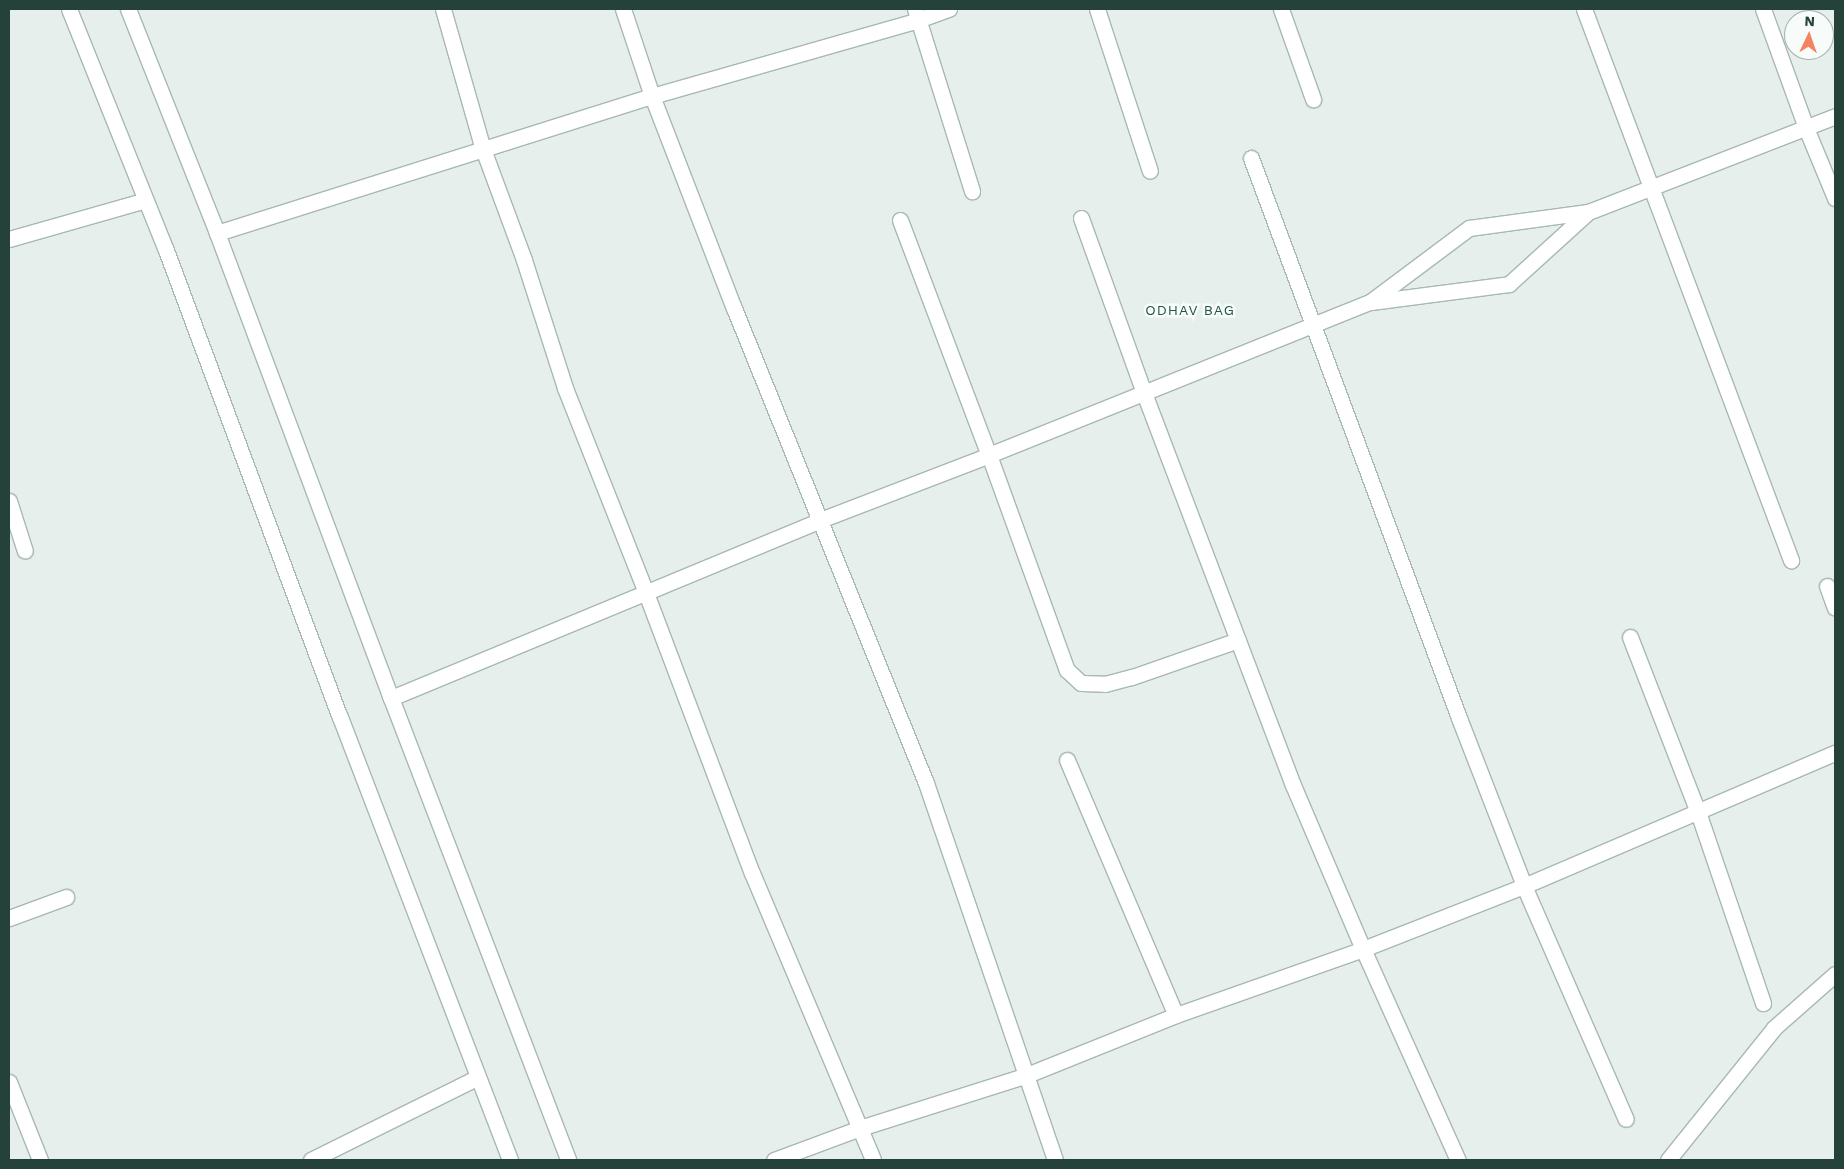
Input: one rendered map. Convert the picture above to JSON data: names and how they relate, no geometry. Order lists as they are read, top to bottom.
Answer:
{
  "districts": ["ODHAV BAG"],
  "north": "top"
}
